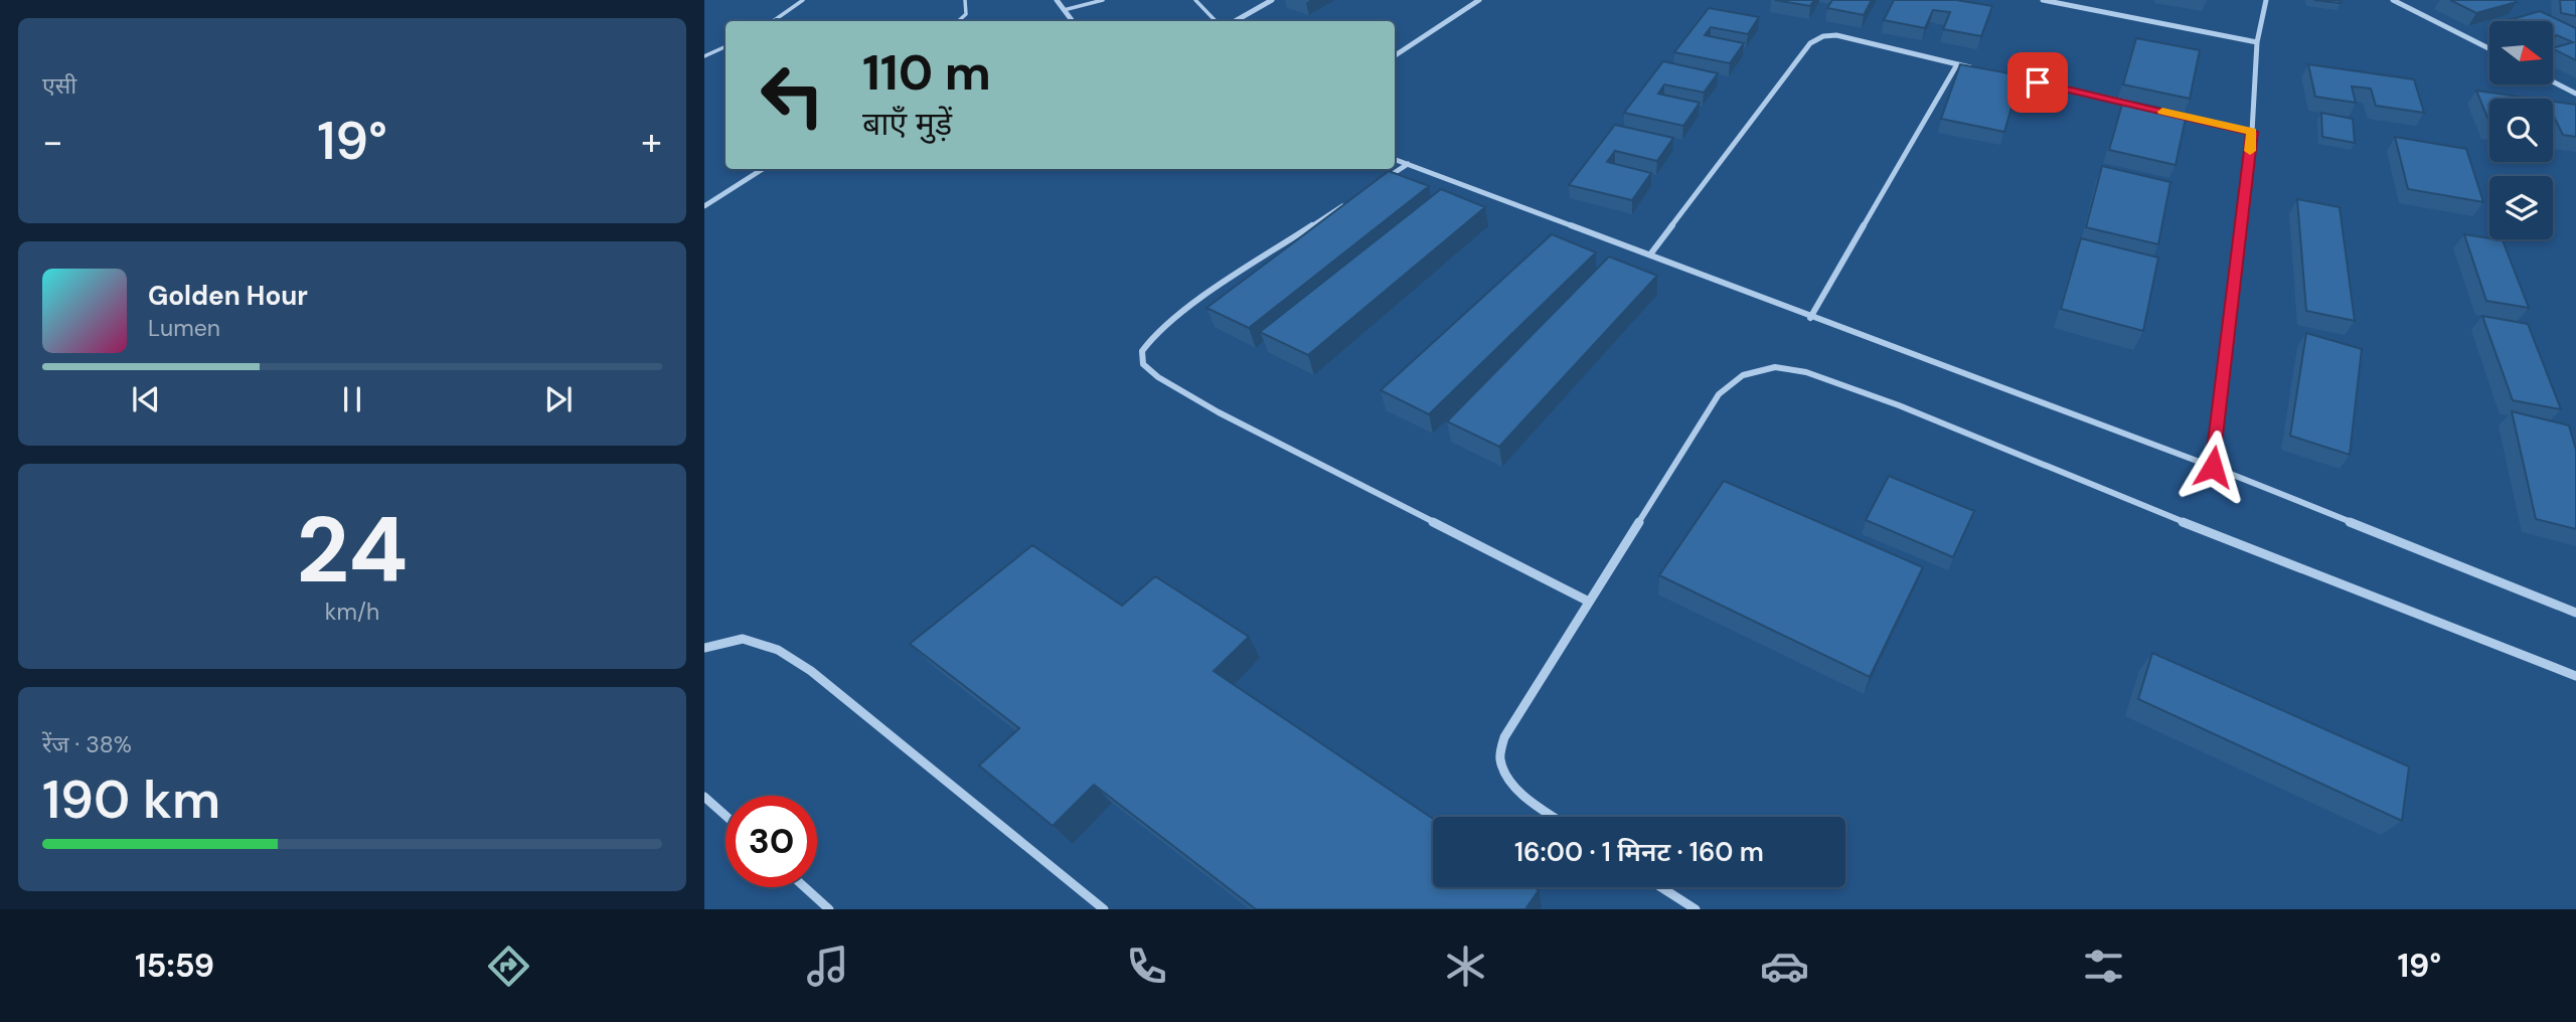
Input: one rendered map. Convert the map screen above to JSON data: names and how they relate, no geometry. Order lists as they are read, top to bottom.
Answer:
{
  "north": "right",
  "page": {
    "tile": [
      "एसी",
      ["24", "km/h"],
      ["रेंज · 38%", "190 km"]
    ],
    "turn": ["110 m", "बाएँ मुड़ें"],
    "heat": ["−", "19°", "+"],
    "song": ["Golden Hour", "Lumen"],
    "limit": "30",
    "trip": "16:00 · 1 मिनट · 160 m",
    "tabs": ["15:59", "19°"]
  }
}
